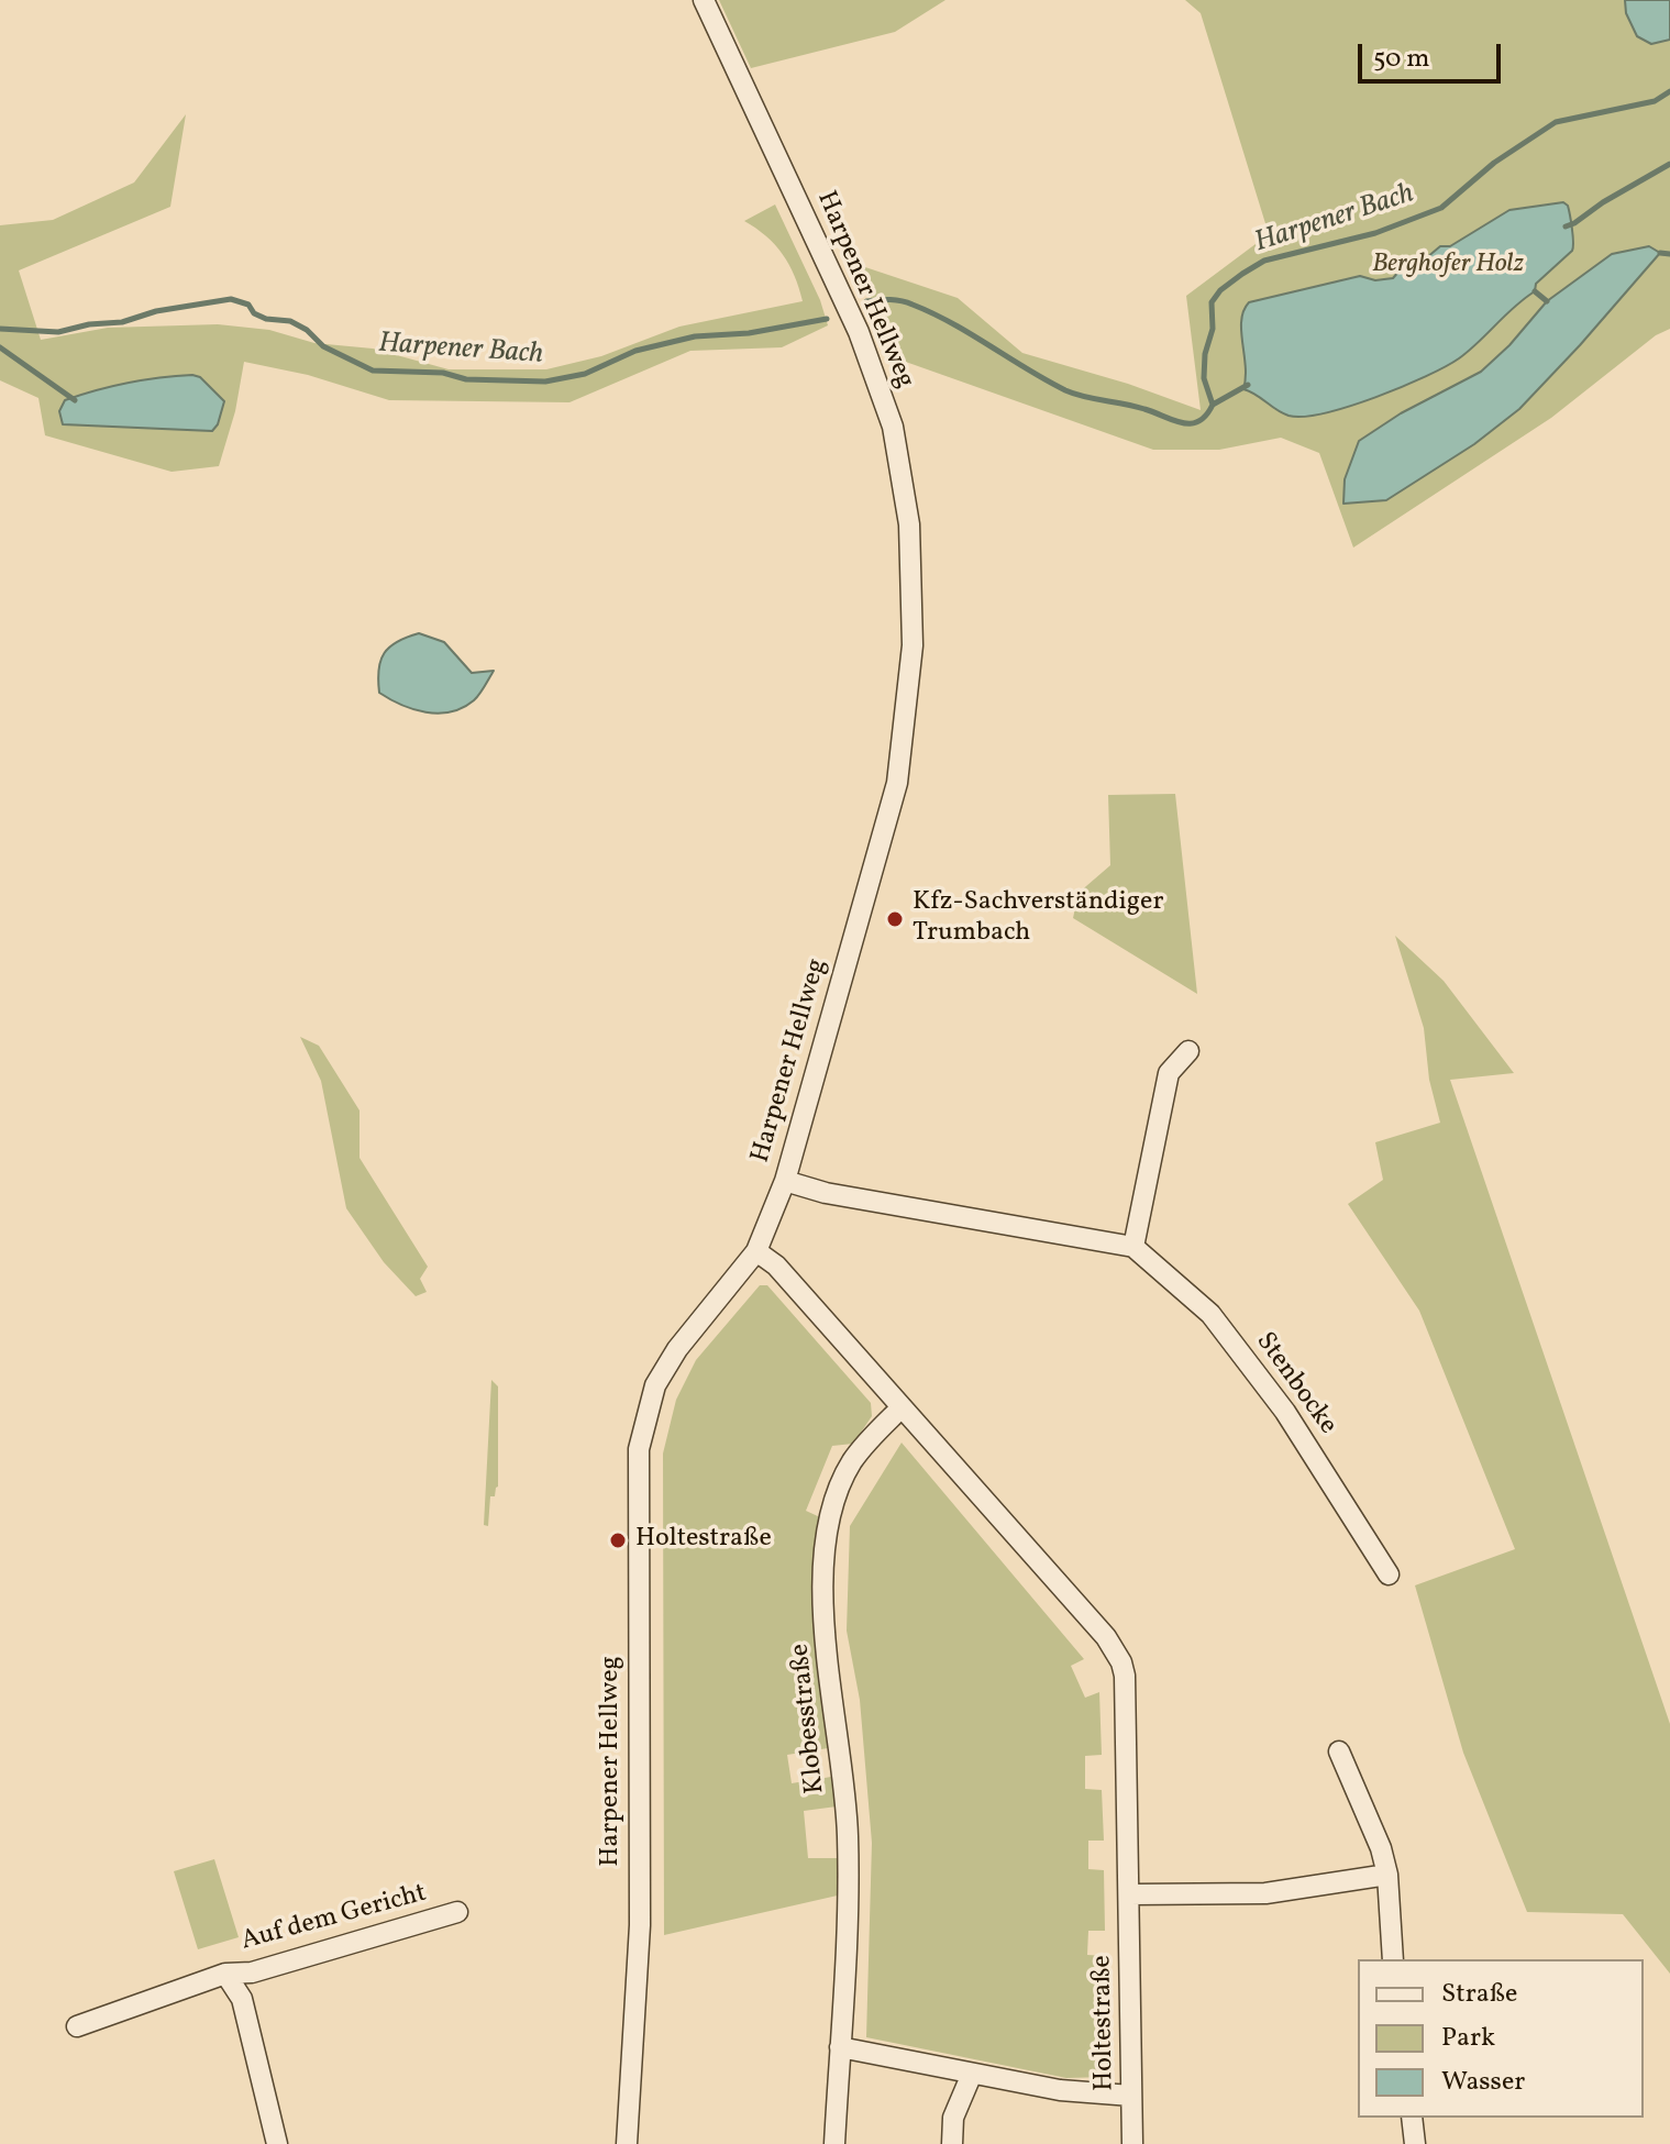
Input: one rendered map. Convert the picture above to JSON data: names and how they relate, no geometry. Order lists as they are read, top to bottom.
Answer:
{
  "streets": {
    "street": [
      "Harpener Hellweg",
      "Stenbocke",
      "Klobesstraße",
      "Auf dem Gericht",
      "Holtestraße"
    ]
  },
  "crossings": [
    ["Harpener Hellweg", "Holtestraße"],
    ["Klobesstraße", "Holtestraße"]
  ],
  "water": ["Harpener Bach"],
  "parks": ["Berghofer Holz"],
  "places": ["Kfz-Sachverständiger Trumbach", "Holtestraße"],
  "legend": ["Straße", "Park", "Wasser"],
  "scale_bar": "50 m"
}
